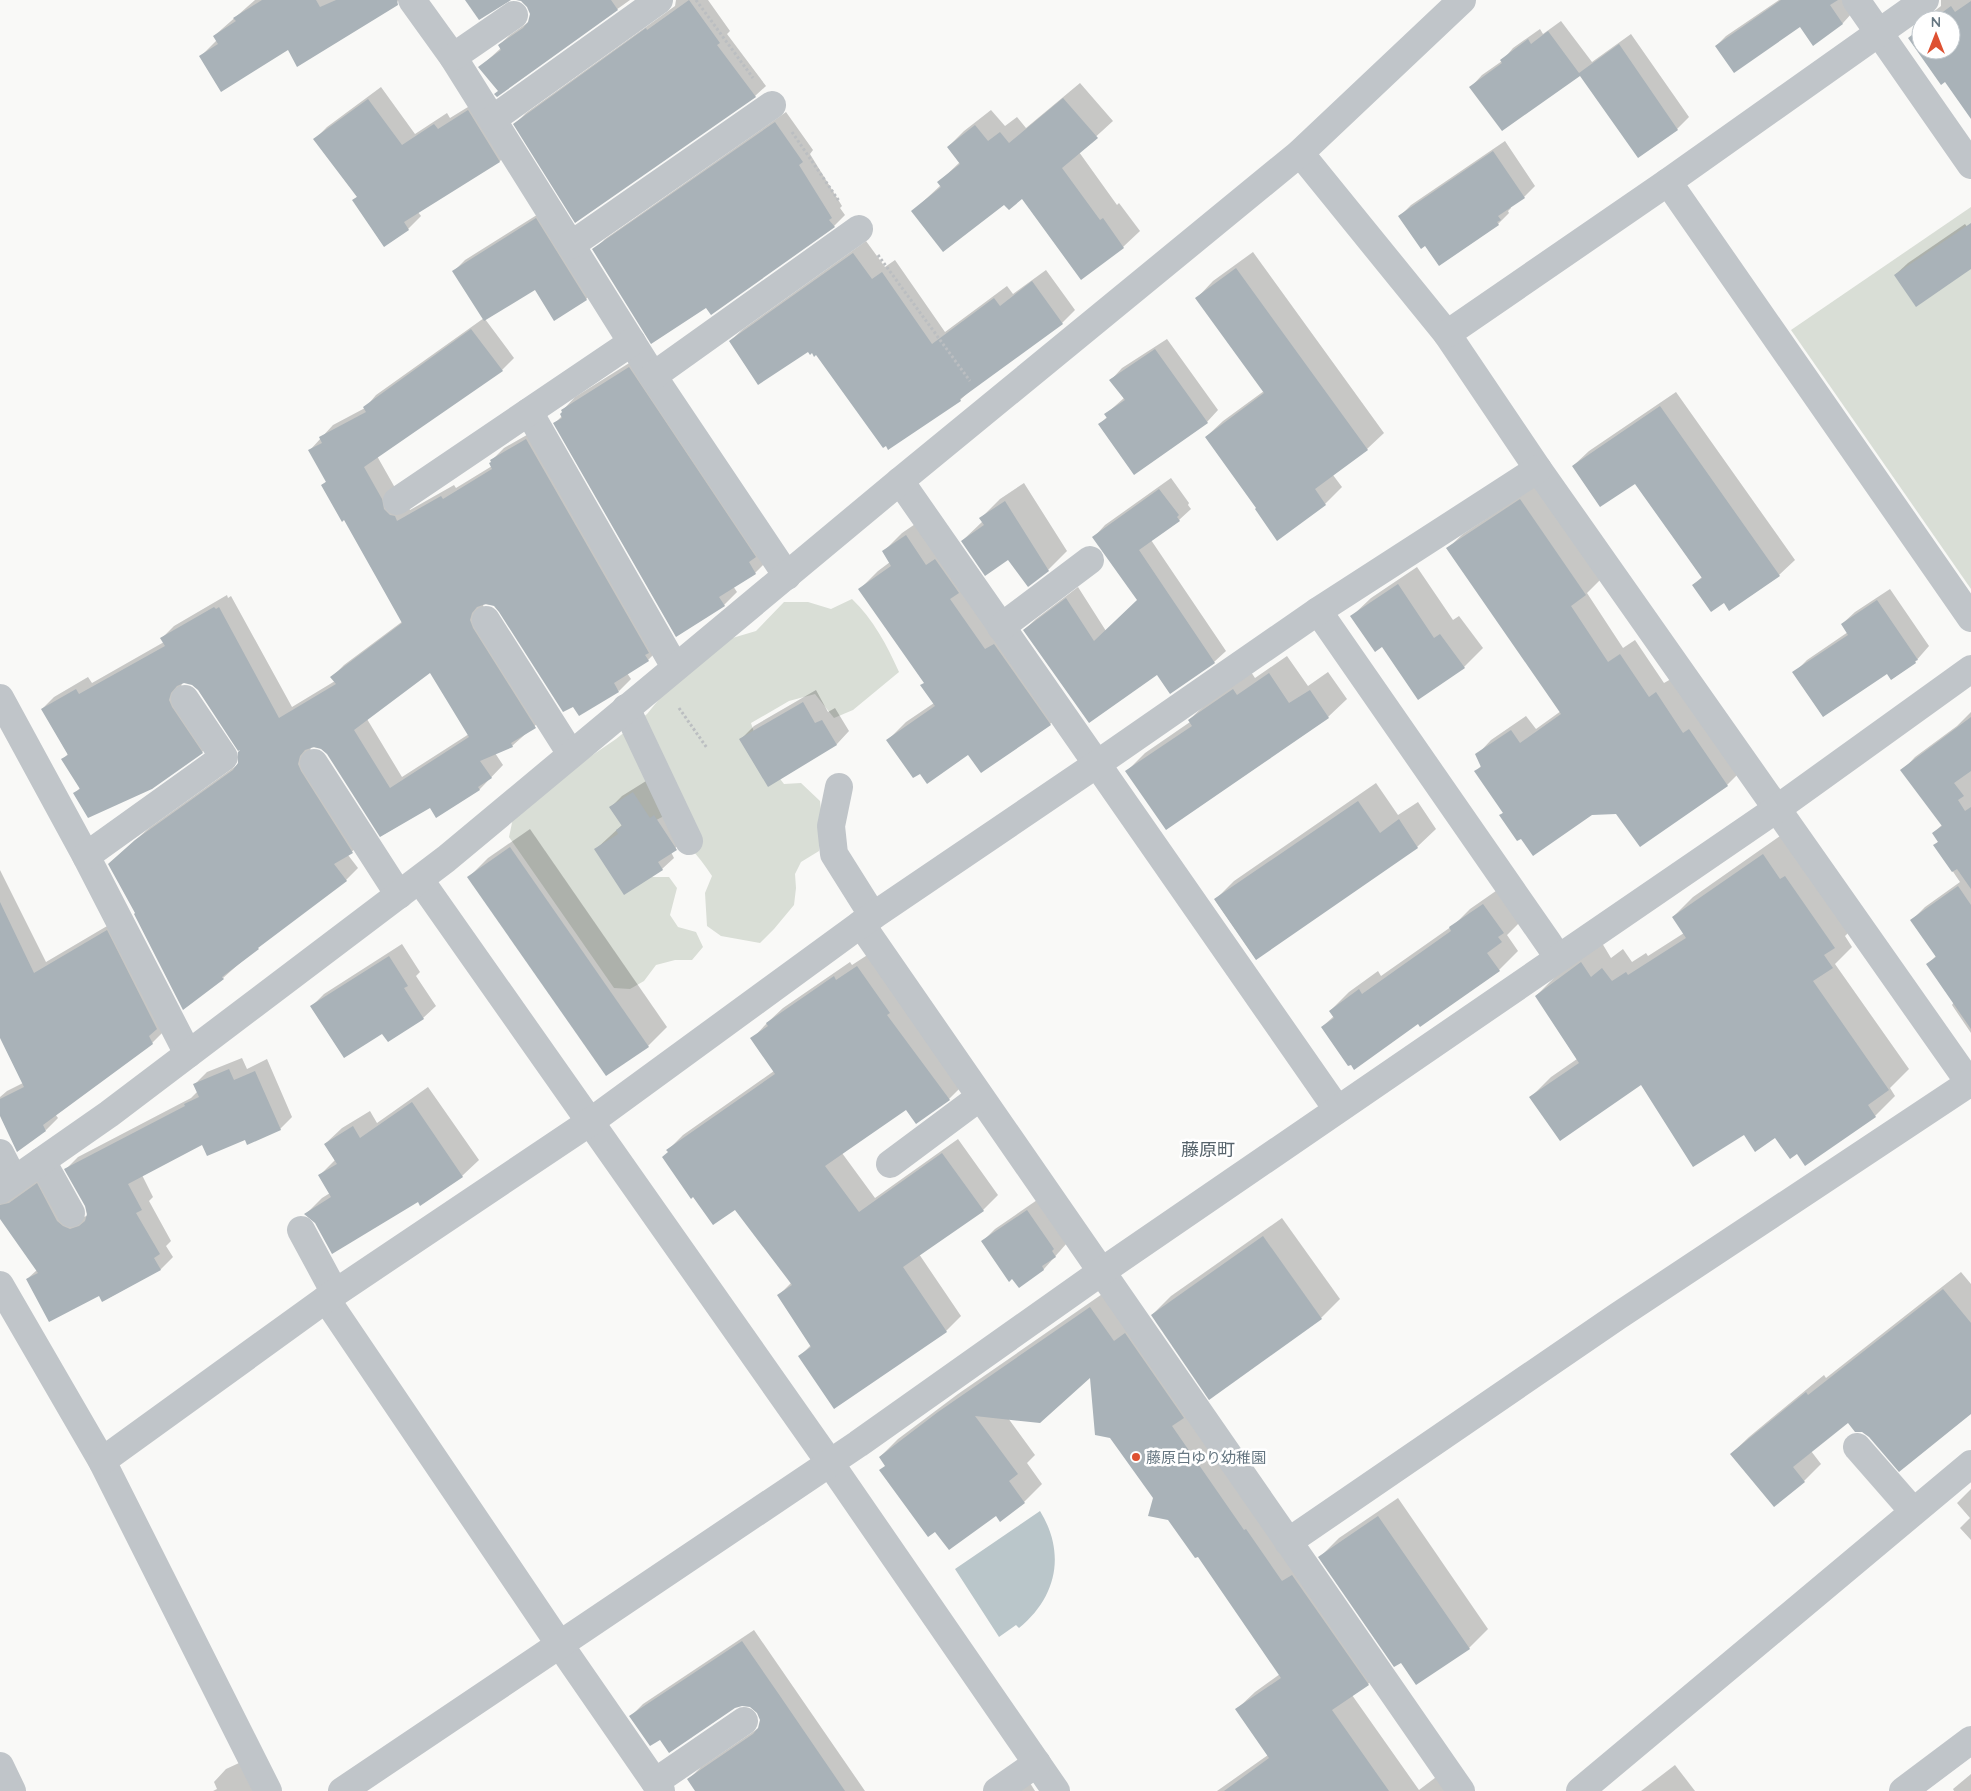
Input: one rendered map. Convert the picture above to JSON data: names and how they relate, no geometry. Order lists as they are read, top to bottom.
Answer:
{
  "districts": ["藤原町"],
  "places": ["藤原白ゆり幼稚園"],
  "north": "top"
}
